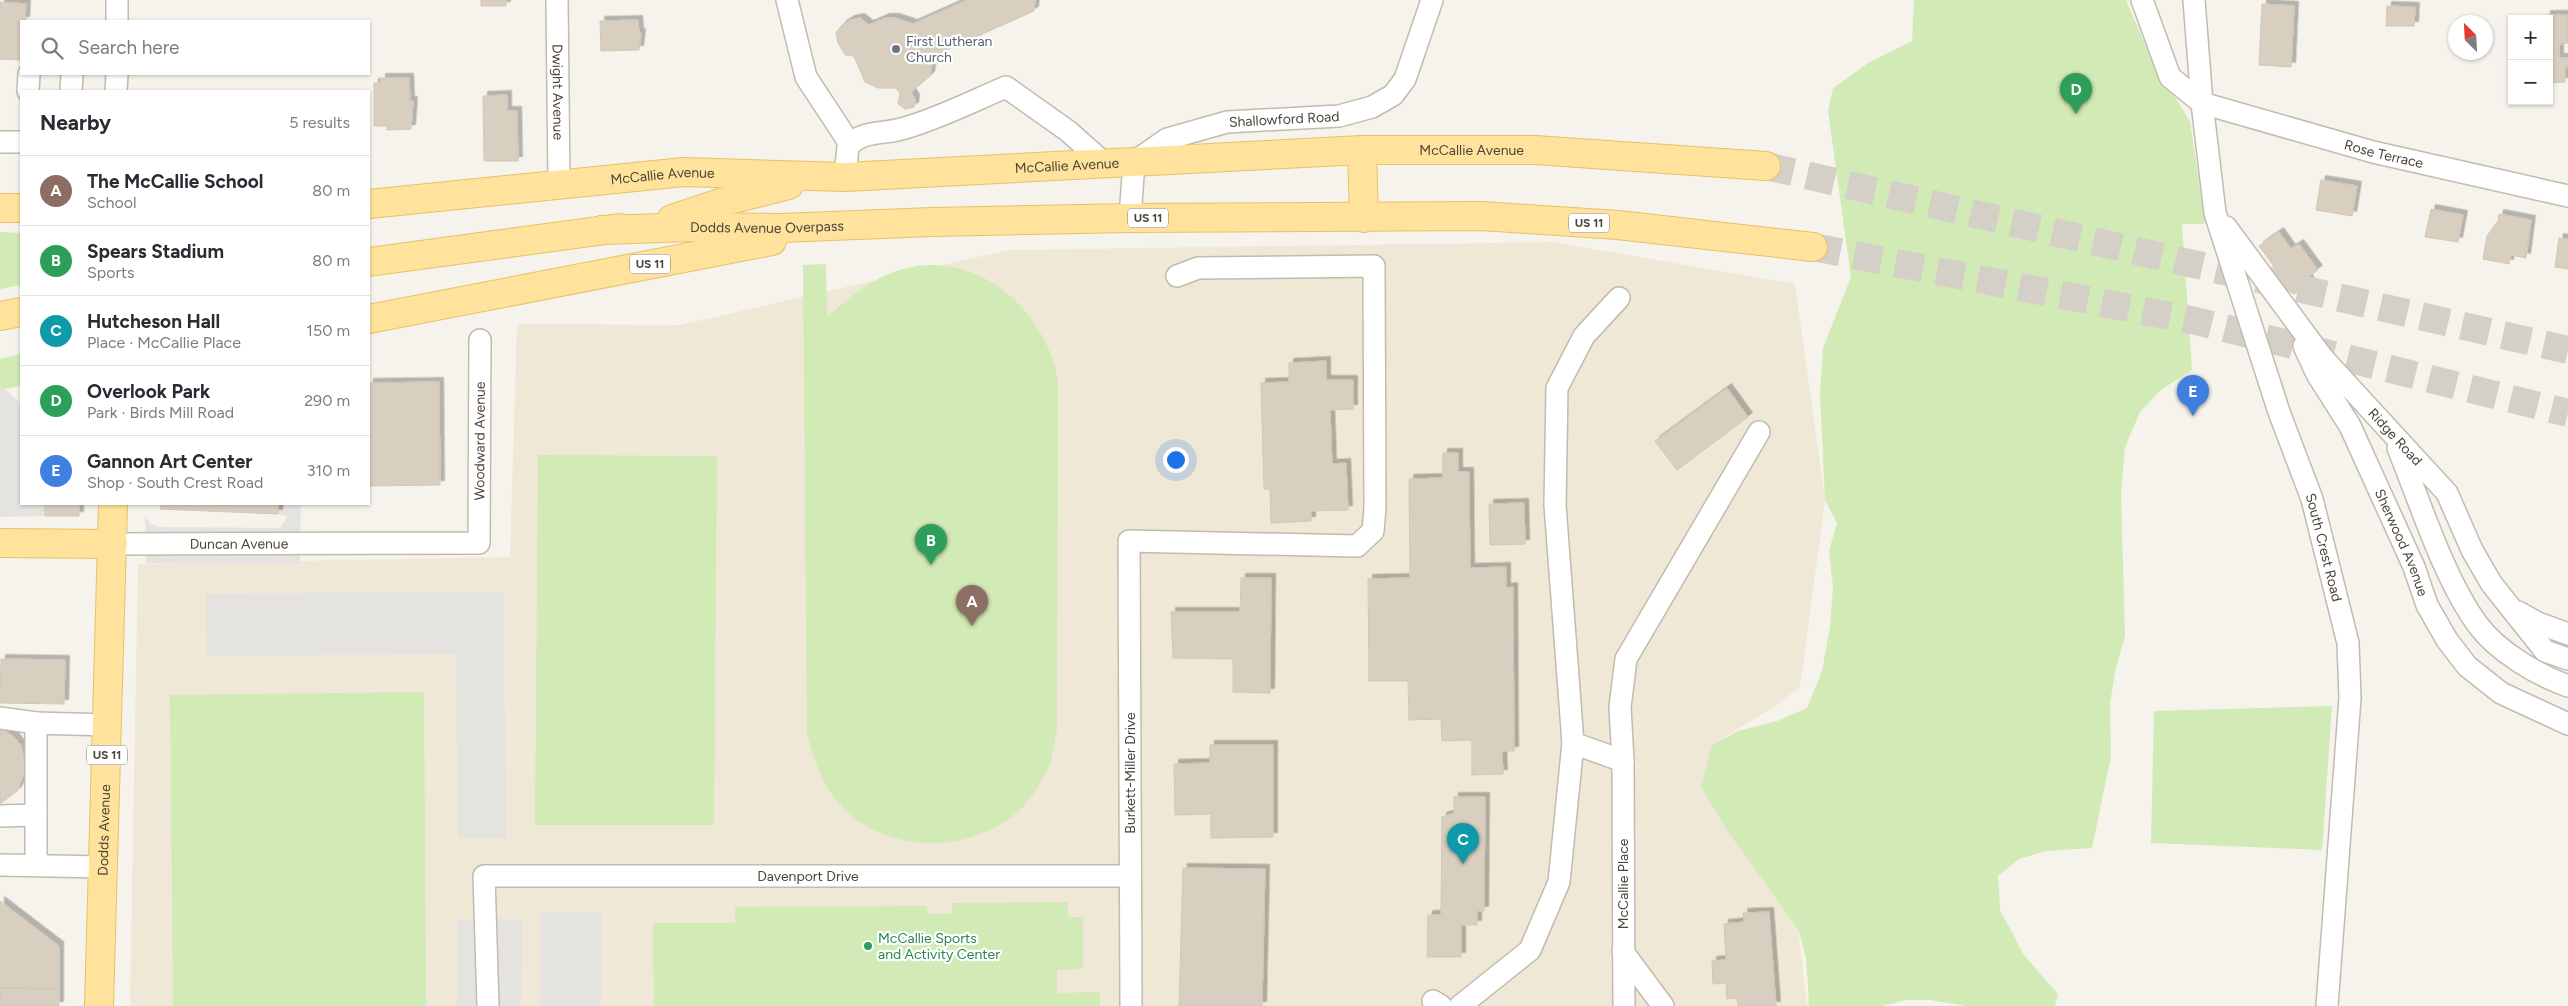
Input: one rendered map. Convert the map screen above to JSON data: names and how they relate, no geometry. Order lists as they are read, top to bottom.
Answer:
{
  "streets": {
    "main road": [
      "McCallie Avenue",
      "US 11",
      "Dodds Avenue Overpass",
      "Duncan Avenue",
      "Dodds Avenue"
    ],
    "street": [
      "Dwight Avenue",
      "Shallowford Road",
      "Rose Terrace",
      "Ridge Road",
      "Woodward Avenue",
      "Sherwood Avenue",
      "South Crest Road",
      "Burkett-Miller Drive",
      "Davenport Drive",
      "McCallie Place"
    ]
  },
  "crossings": [
    ["Dwight Avenue", "McCallie Avenue"],
    ["Shallowford Road", "McCallie Avenue"],
    ["McCallie Avenue", "Dodds Avenue Overpass"],
    ["Rose Terrace", "South Crest Road"],
    ["US 11", "Dodds Avenue Overpass"],
    ["Ridge Road", "Sherwood Avenue"],
    ["Ridge Road", "South Crest Road"],
    ["Woodward Avenue", "Duncan Avenue"],
    ["Duncan Avenue", "Dodds Avenue"],
    ["Burkett-Miller Drive", "Davenport Drive"]
  ],
  "places": ["First Lutheran Church", "McCallie Sports and Activity Center"],
  "north": "top left",
  "page": {
    "map_buttons": ["+", "−"],
    "search": "Search here",
    "pins": [
      "D",
      "E",
      "B",
      "A",
      "C"
    ],
    "heading": ["Nearby", "5 results"],
    "list": [
      {
        "mark": "A",
        "name": "The McCallie School",
        "note": "School",
        "value": "80 m"
      },
      {
        "mark": "B",
        "name": "Spears Stadium",
        "note": "Sports",
        "value": "80 m"
      },
      {
        "mark": "C",
        "name": "Hutcheson Hall",
        "note": "Place · McCallie Place",
        "value": "150 m"
      },
      {
        "mark": "D",
        "name": "Overlook Park",
        "note": "Park · Birds Mill Road",
        "value": "290 m"
      },
      {
        "mark": "E",
        "name": "Gannon Art Center",
        "note": "Shop · South Crest Road",
        "value": "310 m"
      }
    ]
  }
}
